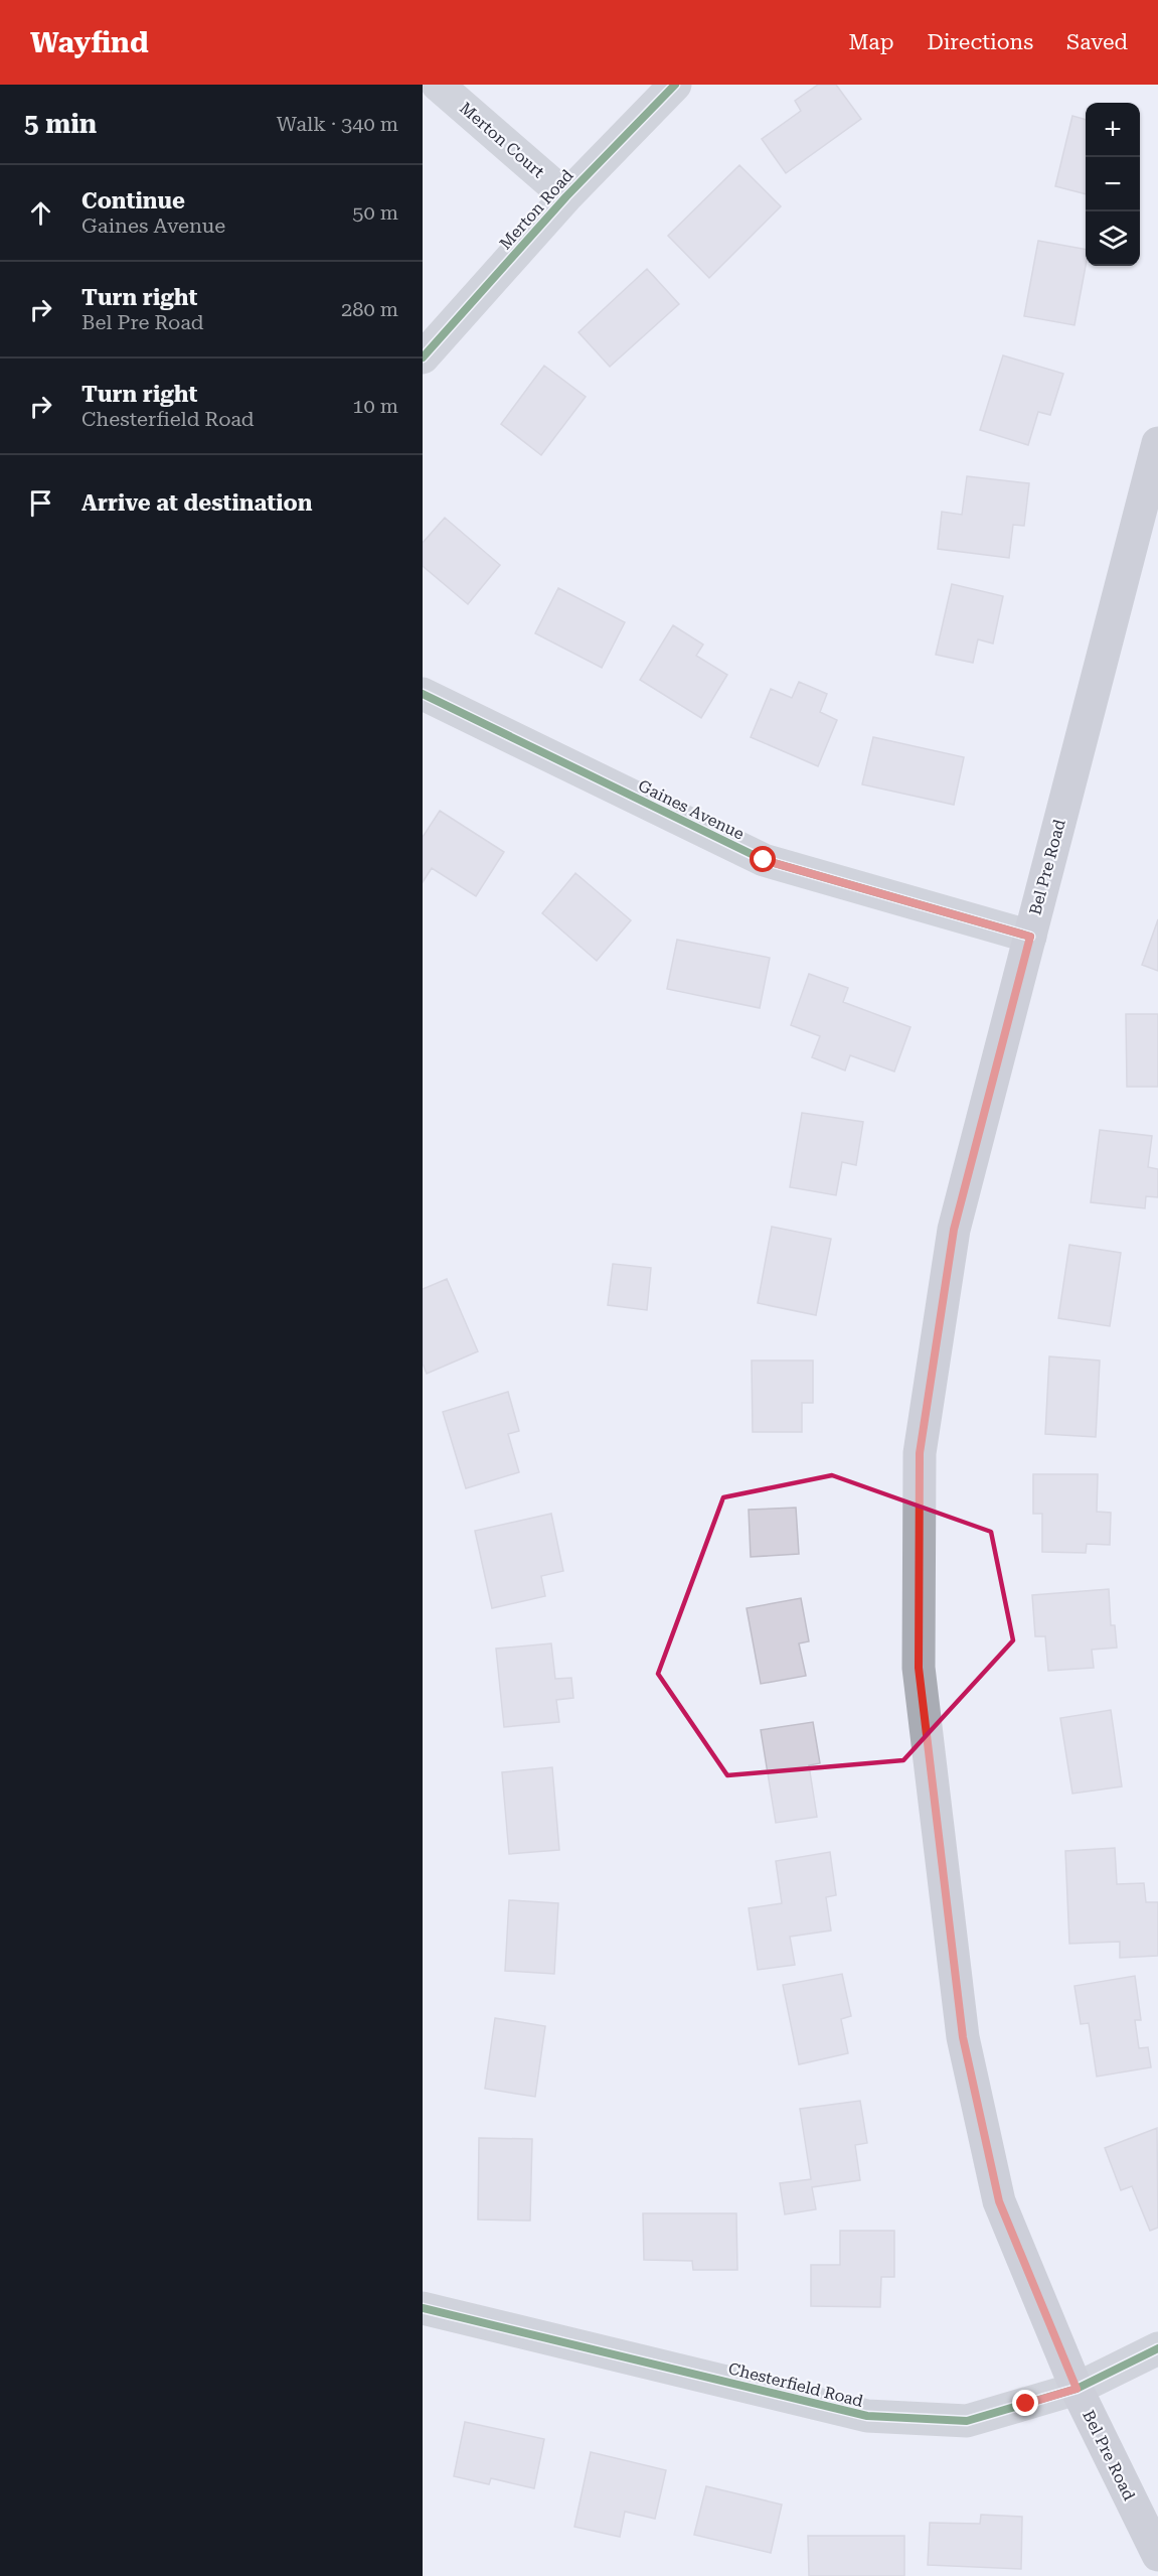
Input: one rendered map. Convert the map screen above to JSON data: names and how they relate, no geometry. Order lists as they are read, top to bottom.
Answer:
{
  "streets": {
    "main road": ["Bel Pre Road"],
    "street": [
      "Merton Court",
      "Merton Road",
      "Gaines Avenue",
      "Chesterfield Road"
    ]
  },
  "crossings": [
    ["Merton Court", "Merton Road"],
    ["Gaines Avenue", "Bel Pre Road"],
    ["Bel Pre Road", "Chesterfield Road"]
  ],
  "page": {
    "header": "Wayfind",
    "nav": ["Map", "Directions", "Saved"],
    "heading": ["5 min", "Walk · 340 m"],
    "map_buttons": ["+", "−"],
    "list": [
      ["Continue", "Gaines Avenue", "50 m"],
      ["Turn right", "Bel Pre Road", "280 m"],
      ["Turn right", "Chesterfield Road", "10 m"],
      "Arrive at destination"
    ]
  }
}
